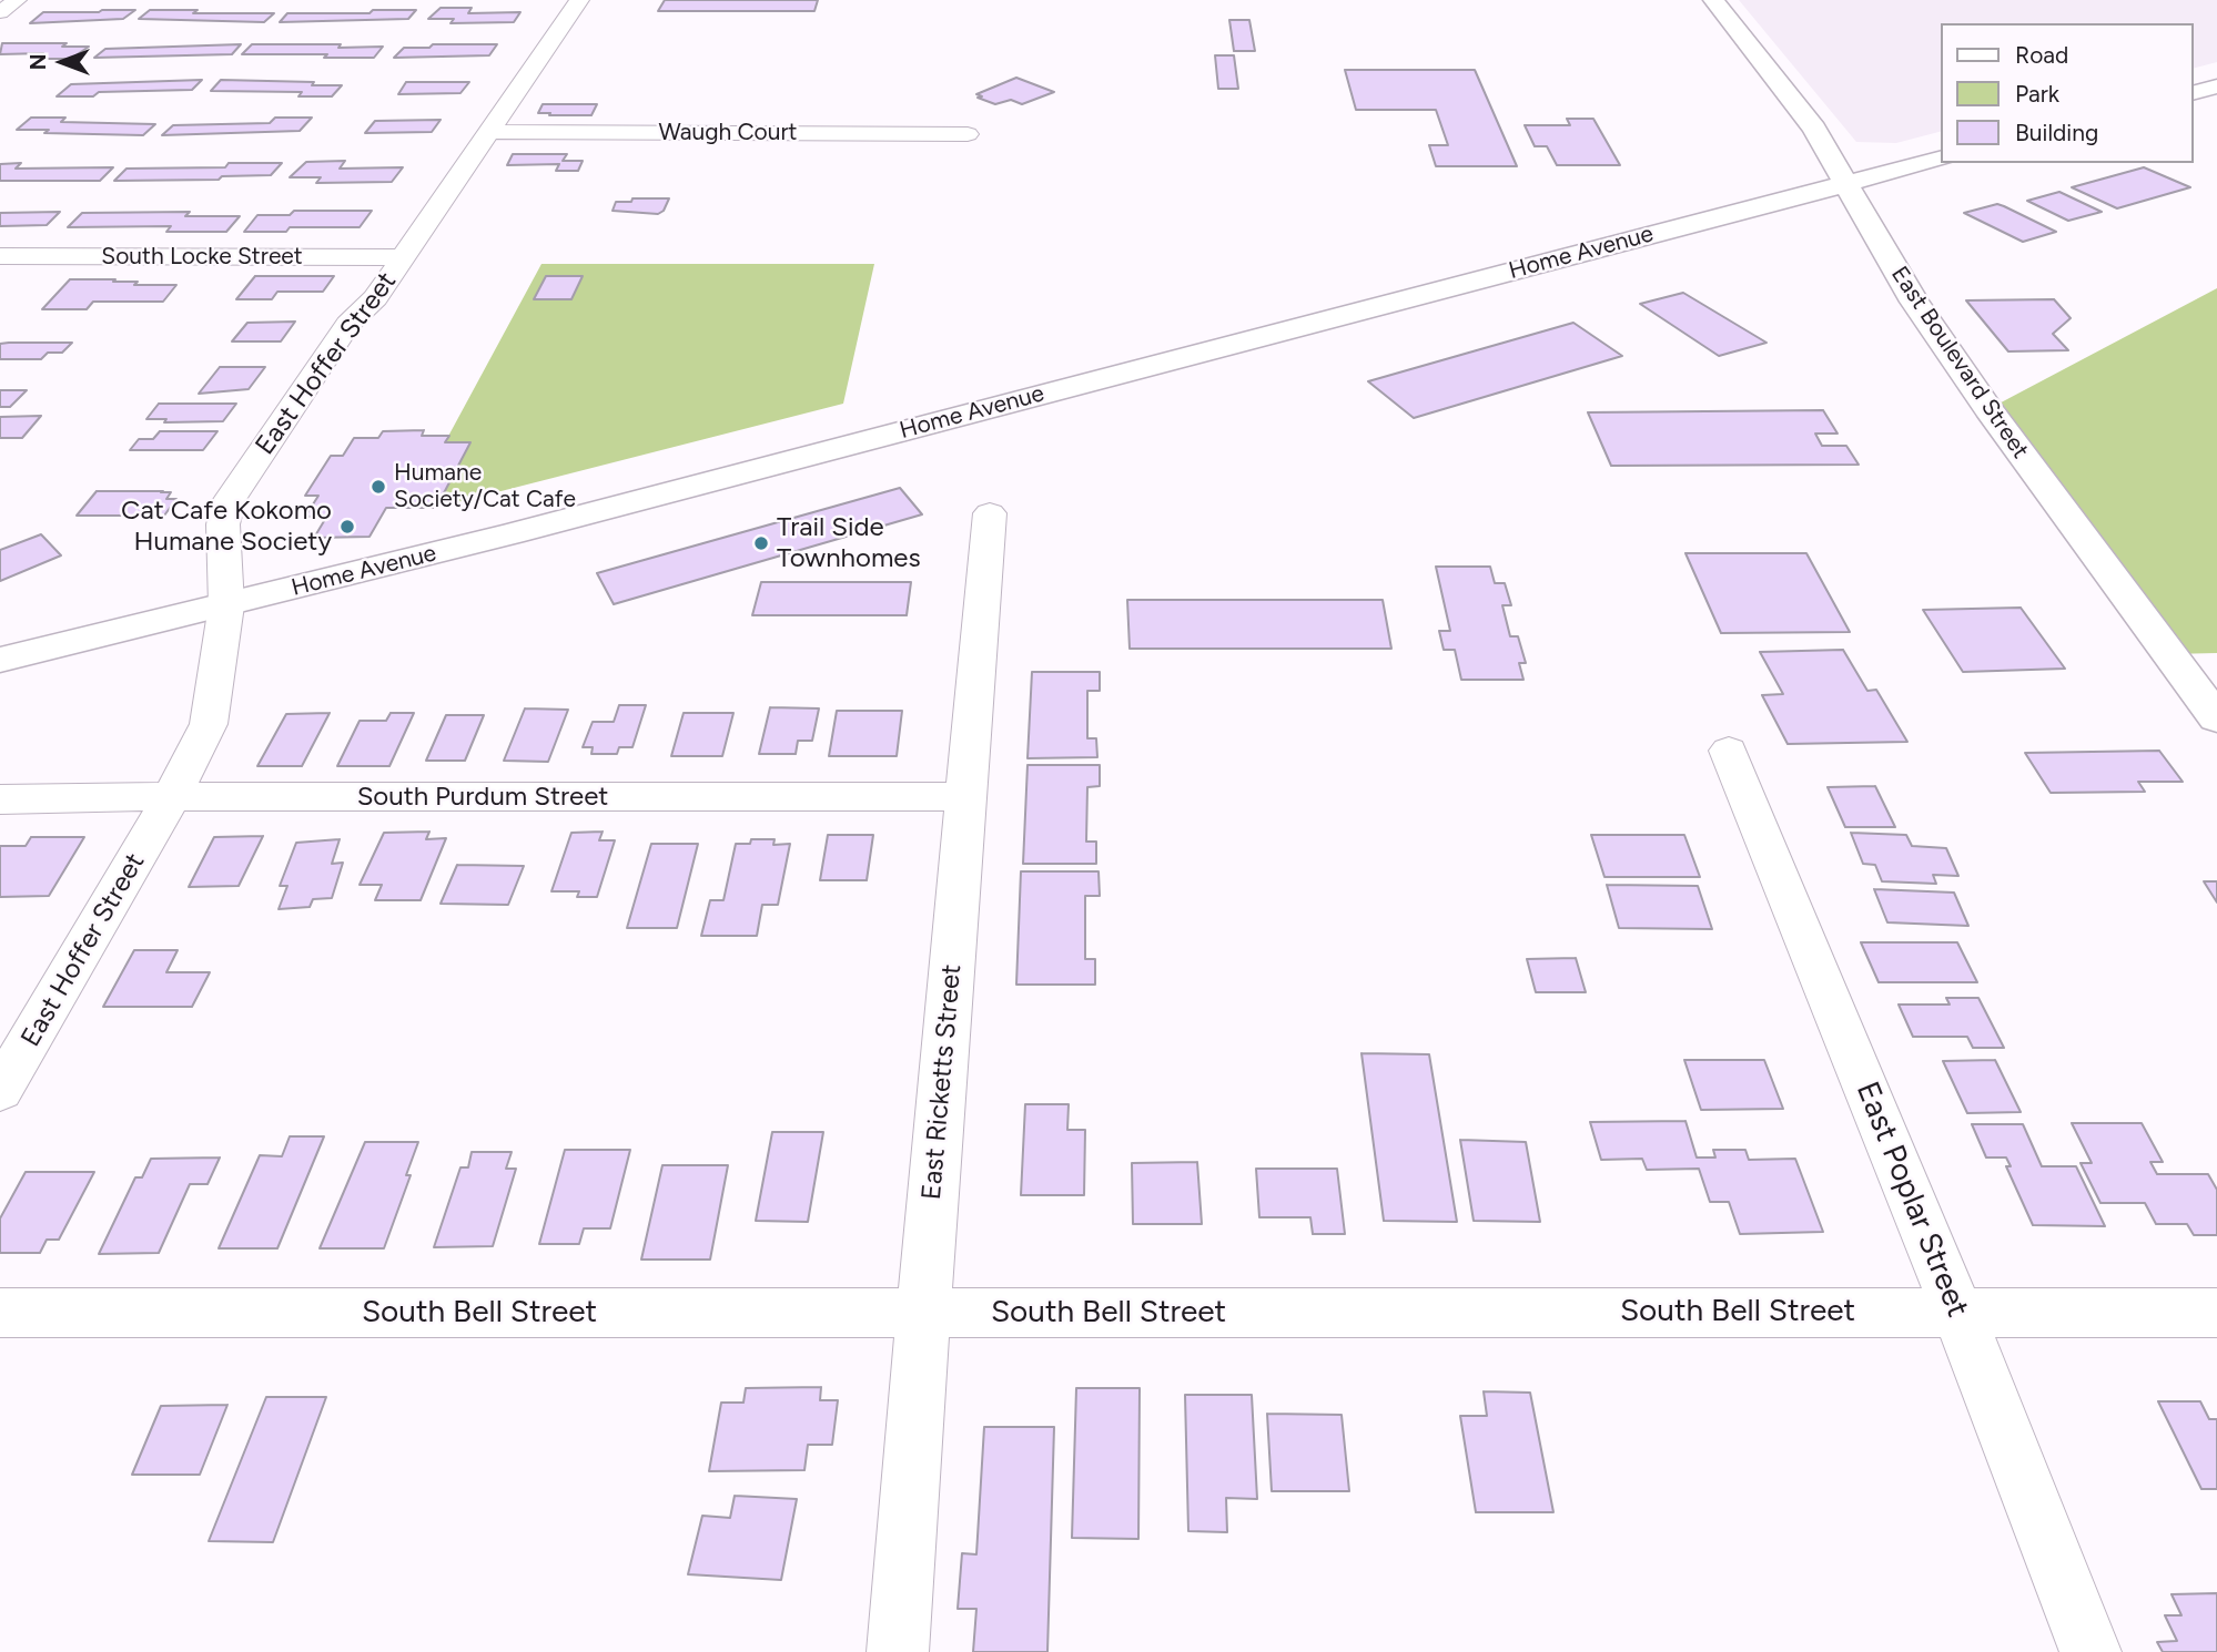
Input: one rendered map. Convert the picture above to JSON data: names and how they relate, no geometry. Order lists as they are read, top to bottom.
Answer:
{
  "streets": {
    "main road": ["Home Avenue", "East Boulevard Street"],
    "street": [
      "Waugh Court",
      "South Locke Street",
      "East Hoffer Street",
      "South Purdum Street",
      "East Ricketts Street",
      "East Poplar Street",
      "South Bell Street"
    ]
  },
  "crossings": [
    ["Waugh Court", "East Hoffer Street"],
    ["Home Avenue", "East Boulevard Street"],
    ["Home Avenue", "East Hoffer Street"],
    ["South Locke Street", "East Hoffer Street"],
    ["East Hoffer Street", "South Purdum Street"],
    ["South Purdum Street", "East Ricketts Street"],
    ["East Ricketts Street", "South Bell Street"],
    ["East Poplar Street", "South Bell Street"]
  ],
  "places": ["Humane Society/Cat Cafe", "Cat Cafe Kokomo Humane Society", "Trail Side Townhomes"],
  "legend": ["Road", "Park", "Building"],
  "north": "left"
}
